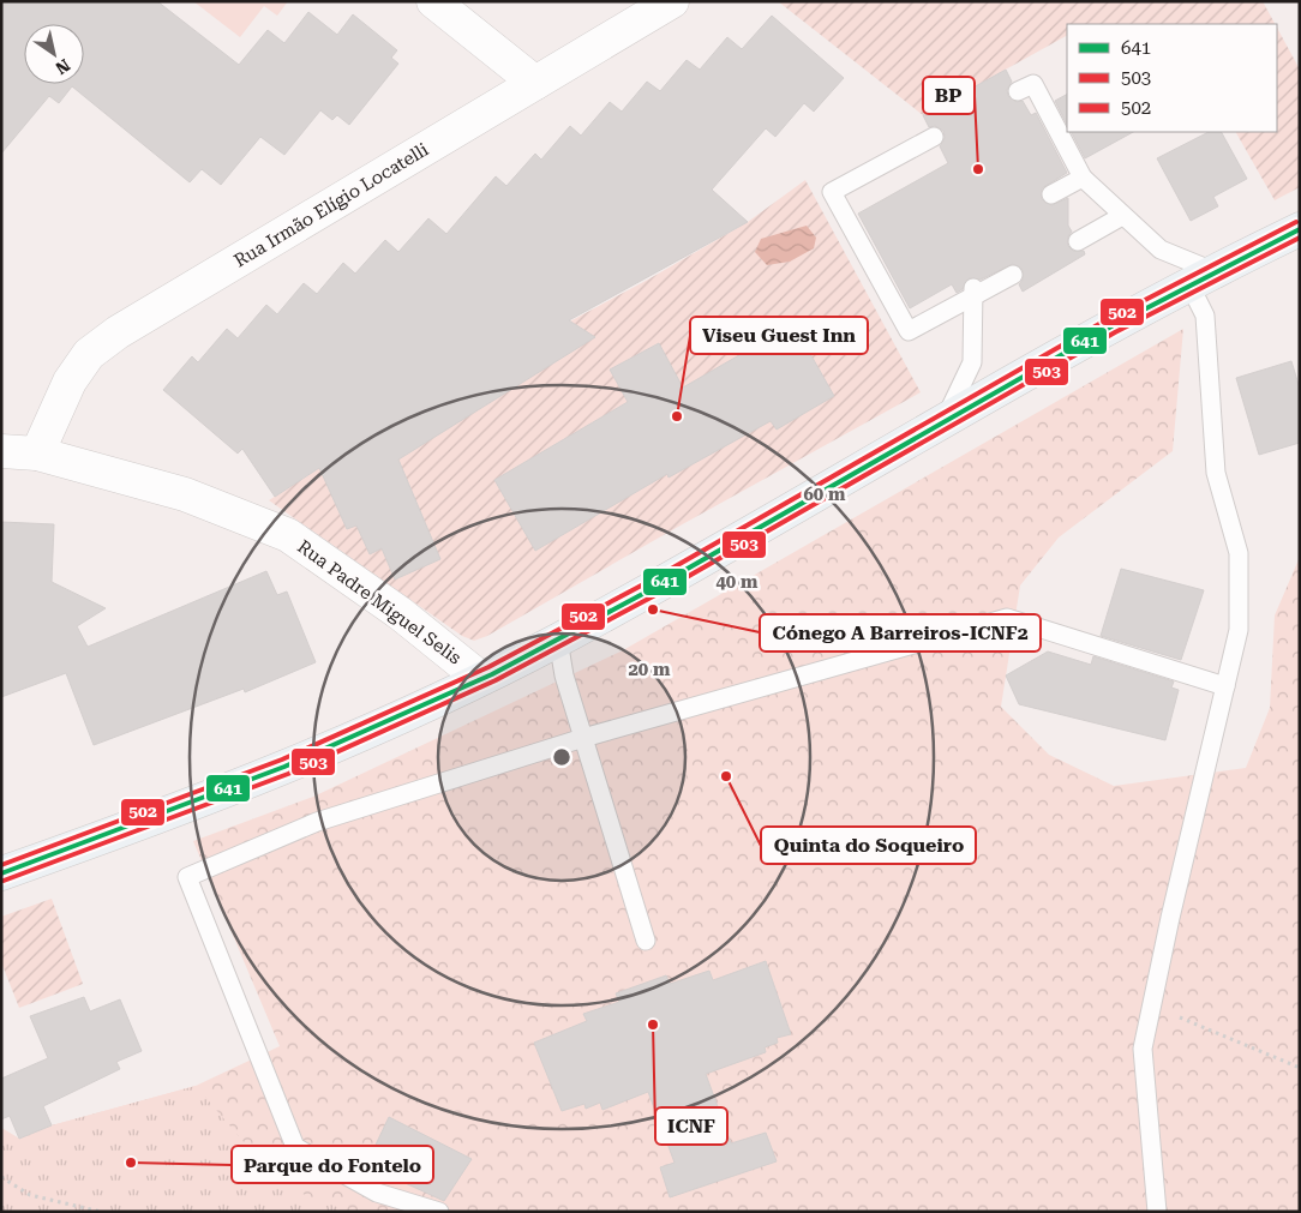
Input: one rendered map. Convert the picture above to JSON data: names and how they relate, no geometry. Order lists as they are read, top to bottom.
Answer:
{
  "streets": {
    "street": ["Rua Irmão Elígio Locatelli", "Rua Padre Miguel Selis"]
  },
  "crossings": [
    ["Rua Irmão Elígio Locatelli", "Rua Padre Miguel Selis"]
  ],
  "places": [
    "BP",
    "Viseu Guest Inn",
    "Cónego A Barreiros-ICNF2",
    "Quinta do Soqueiro",
    "ICNF",
    "Parque do Fontelo"
  ],
  "lines": ["transit line 502", "transit line 641", "transit line 503"],
  "legend": ["641", "503", "502"],
  "north": "bottom right",
  "rings": ["60 m", "40 m", "20 m"]
}
